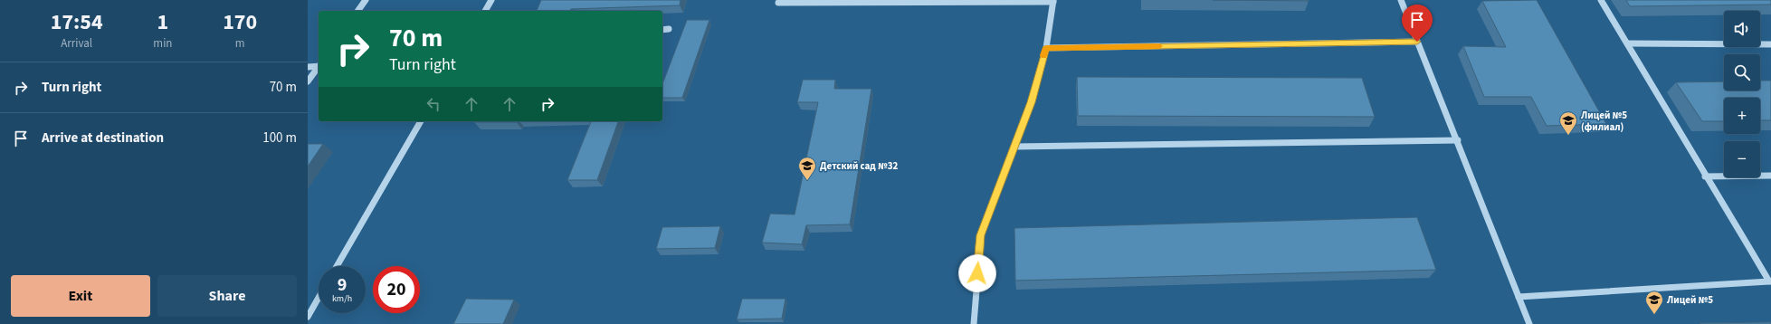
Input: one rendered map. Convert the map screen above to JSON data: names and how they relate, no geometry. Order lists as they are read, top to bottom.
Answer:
{
  "places": {
    "school or university": ["Лицей №5 (филиал)", "Детский сад №32", "Лицей №5"]
  },
  "page": {
    "eta": [
      "17:54",
      "Arrival",
      "1",
      "min",
      "170",
      "m"
    ],
    "map_buttons": ["+", "−"],
    "turn": ["70 m", "Turn right"],
    "list": [
      {
        "name": "Turn right",
        "value": "70 m"
      },
      {
        "name": "Arrive at destination",
        "value": "100 m"
      }
    ],
    "speed": "9 km/h",
    "limit": "20",
    "buttons": ["Exit", "Share"]
  }
}
